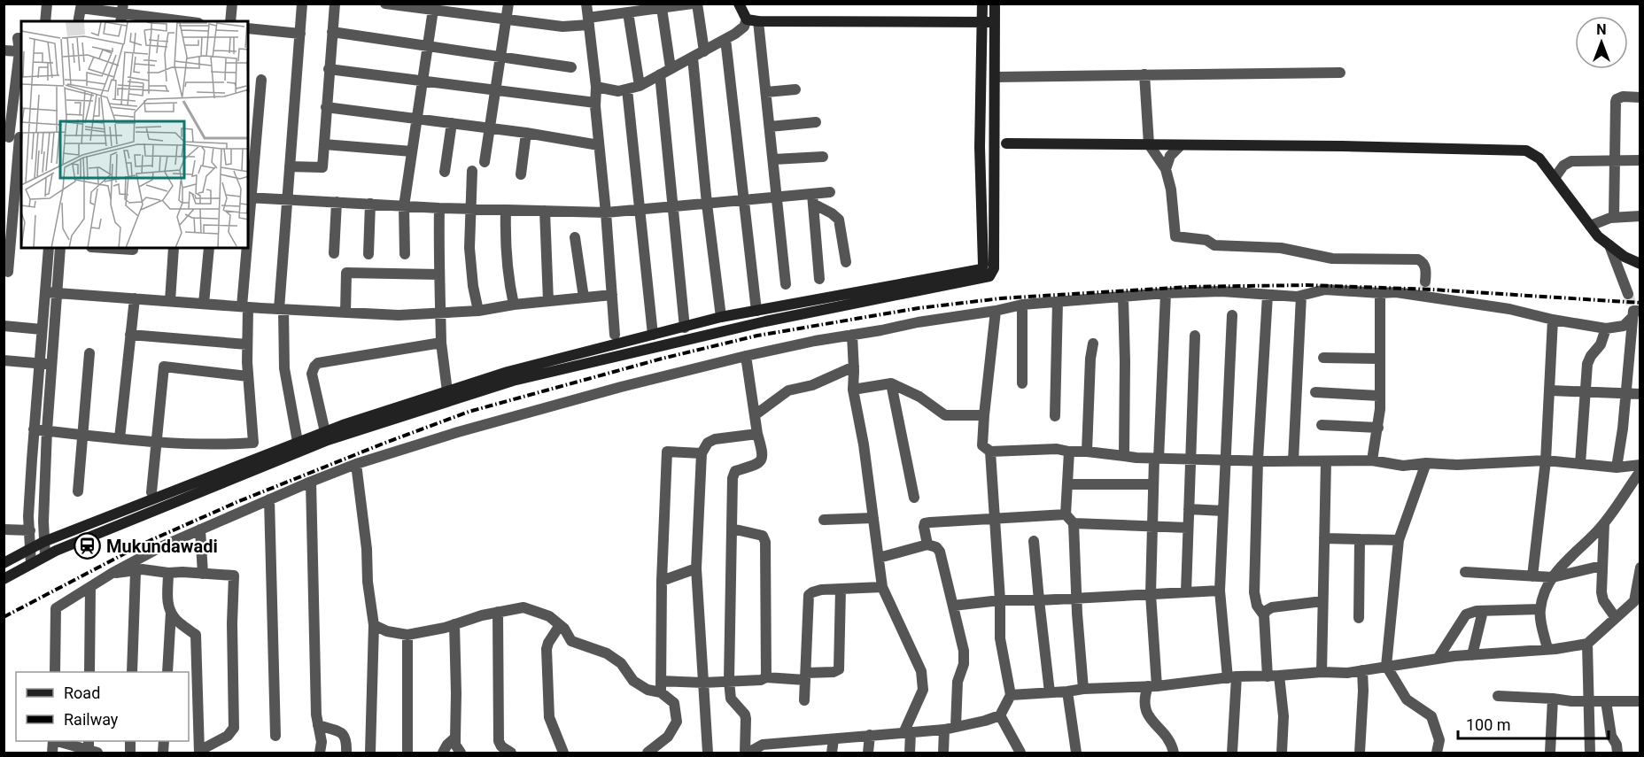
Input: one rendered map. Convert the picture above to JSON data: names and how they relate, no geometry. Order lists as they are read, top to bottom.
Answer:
{
  "places": {
    "station": ["Mukundawadi"]
  },
  "legend": ["Road", "Railway"],
  "scale_bar": "100 m",
  "north": "top"
}
